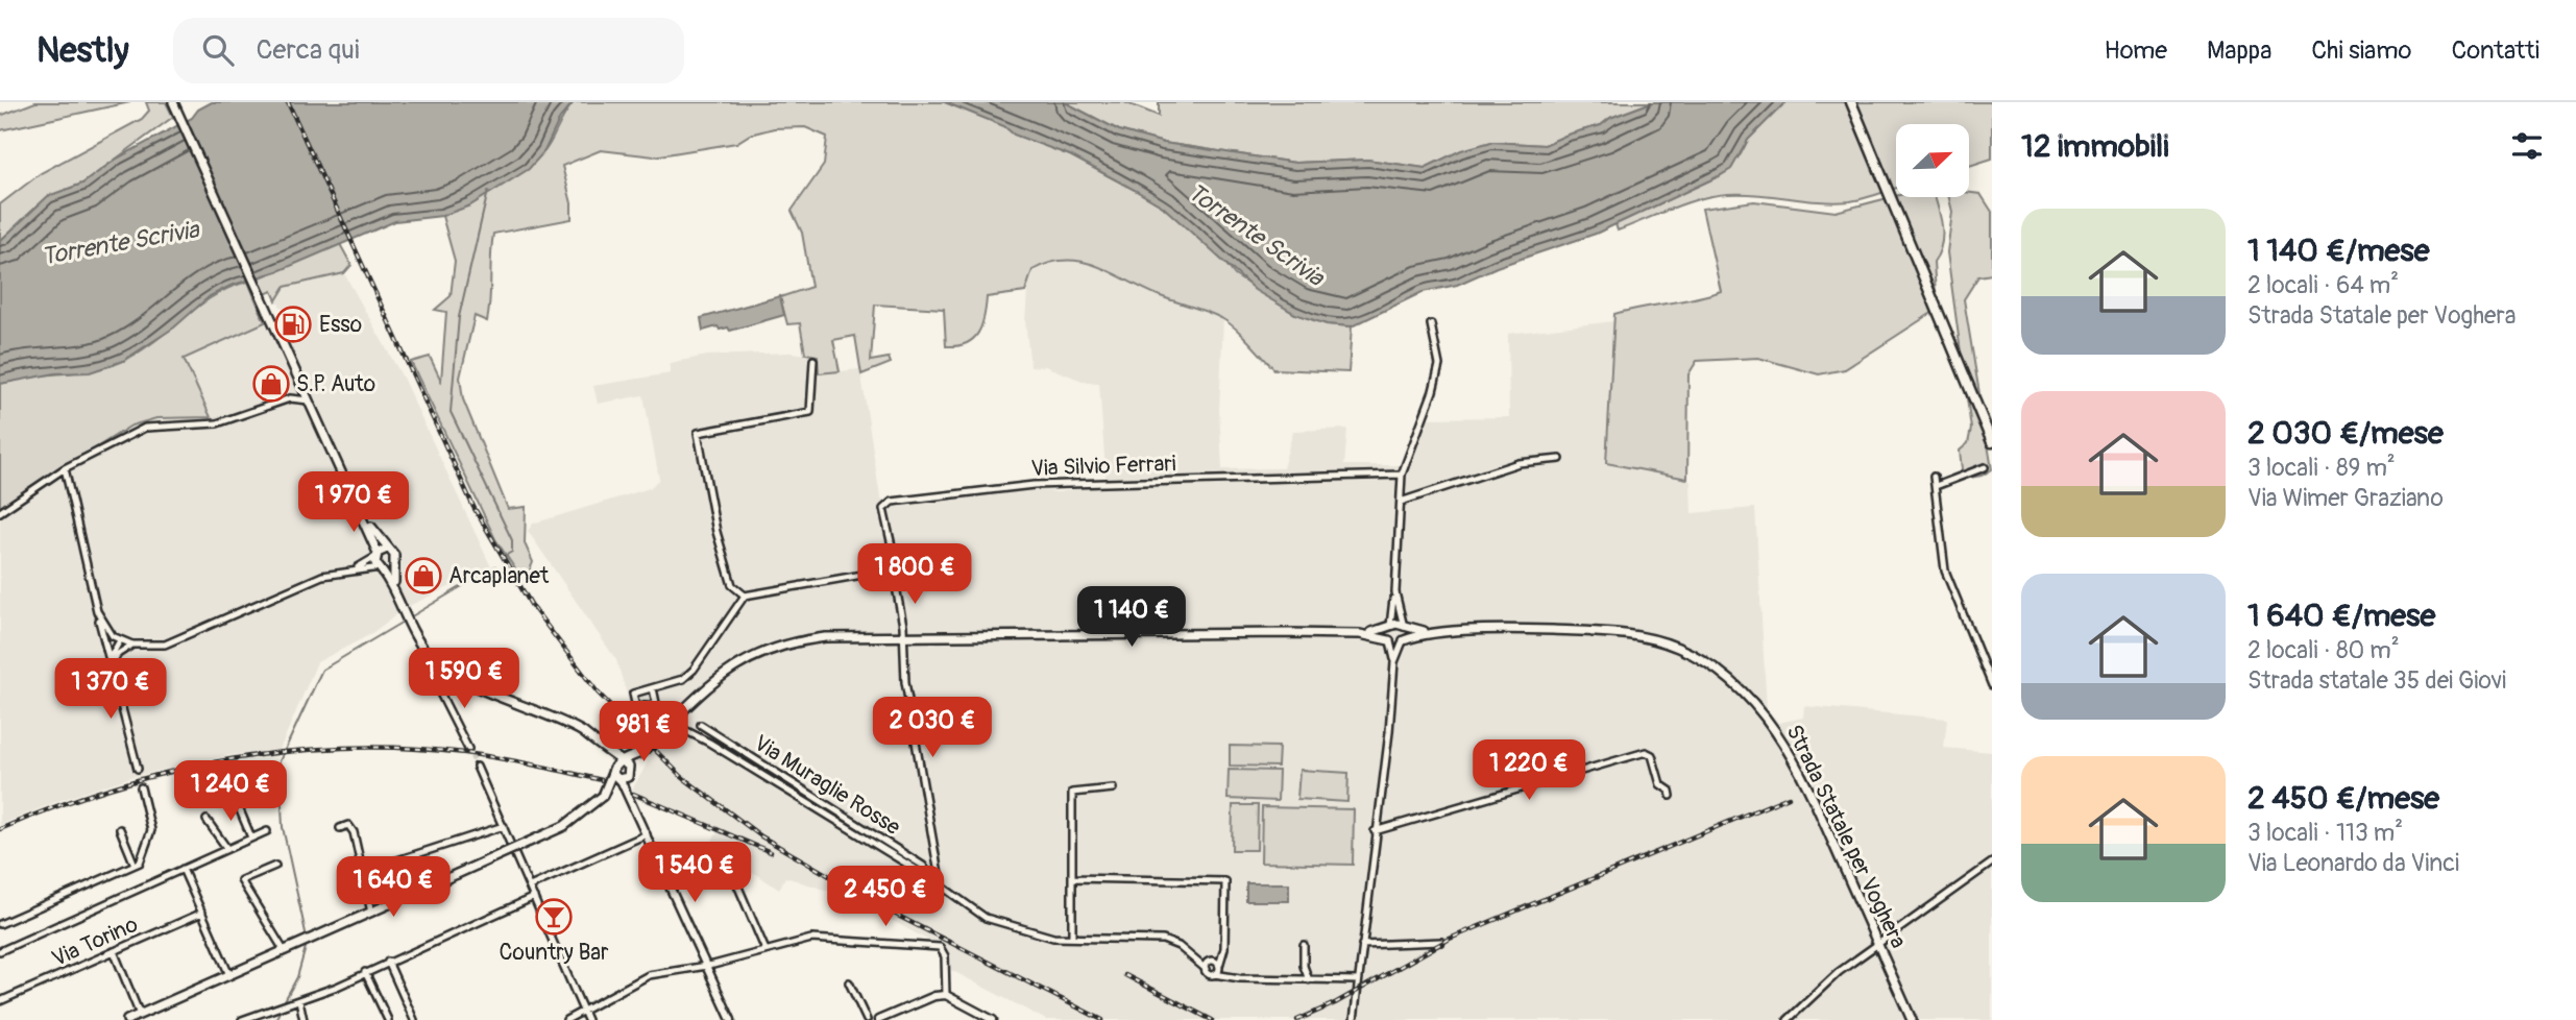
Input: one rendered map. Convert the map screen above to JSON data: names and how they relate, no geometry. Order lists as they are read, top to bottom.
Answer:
{
  "streets": {
    "main road": ["Strada Statale per Voghera"],
    "street": ["Via Silvio Ferrari", "Via Muraglie Rosse", "Via Torino"]
  },
  "water": ["Torrente Scrivia"],
  "places": {
    "fuel station": ["Esso"],
    "shop": ["S.P. Auto", "Arcaplanet"],
    "bar": ["Country Bar"]
  },
  "north": "top right",
  "page": {
    "header": "Nestly",
    "search": "Cerca qui",
    "nav": [
      "Home",
      "Mappa",
      "Chi siamo",
      "Contatti"
    ],
    "heading": "12 immobili",
    "list": [
      {
        "name": "1 140 €/mese",
        "note": "2 locali · 64 m² · Strada Statale per Voghera"
      },
      {
        "name": "2 030 €/mese",
        "note": "3 locali · 89 m² · Via Wimer Graziano"
      },
      {
        "name": "1 640 €/mese",
        "note": "2 locali · 80 m² · Strada statale 35 dei Giovi"
      },
      {
        "name": "2 450 €/mese",
        "note": "3 locali · 113 m² · Via Leonardo da Vinci"
      }
    ],
    "price": [
      "1 970 €",
      "1 800 €",
      "1 140 €",
      "1 590 €",
      "1 370 €",
      "2 030 €",
      "981 €",
      "1 220 €",
      "1 240 €",
      "1 540 €",
      "1 640 €",
      "2 450 €"
    ]
  }
}
